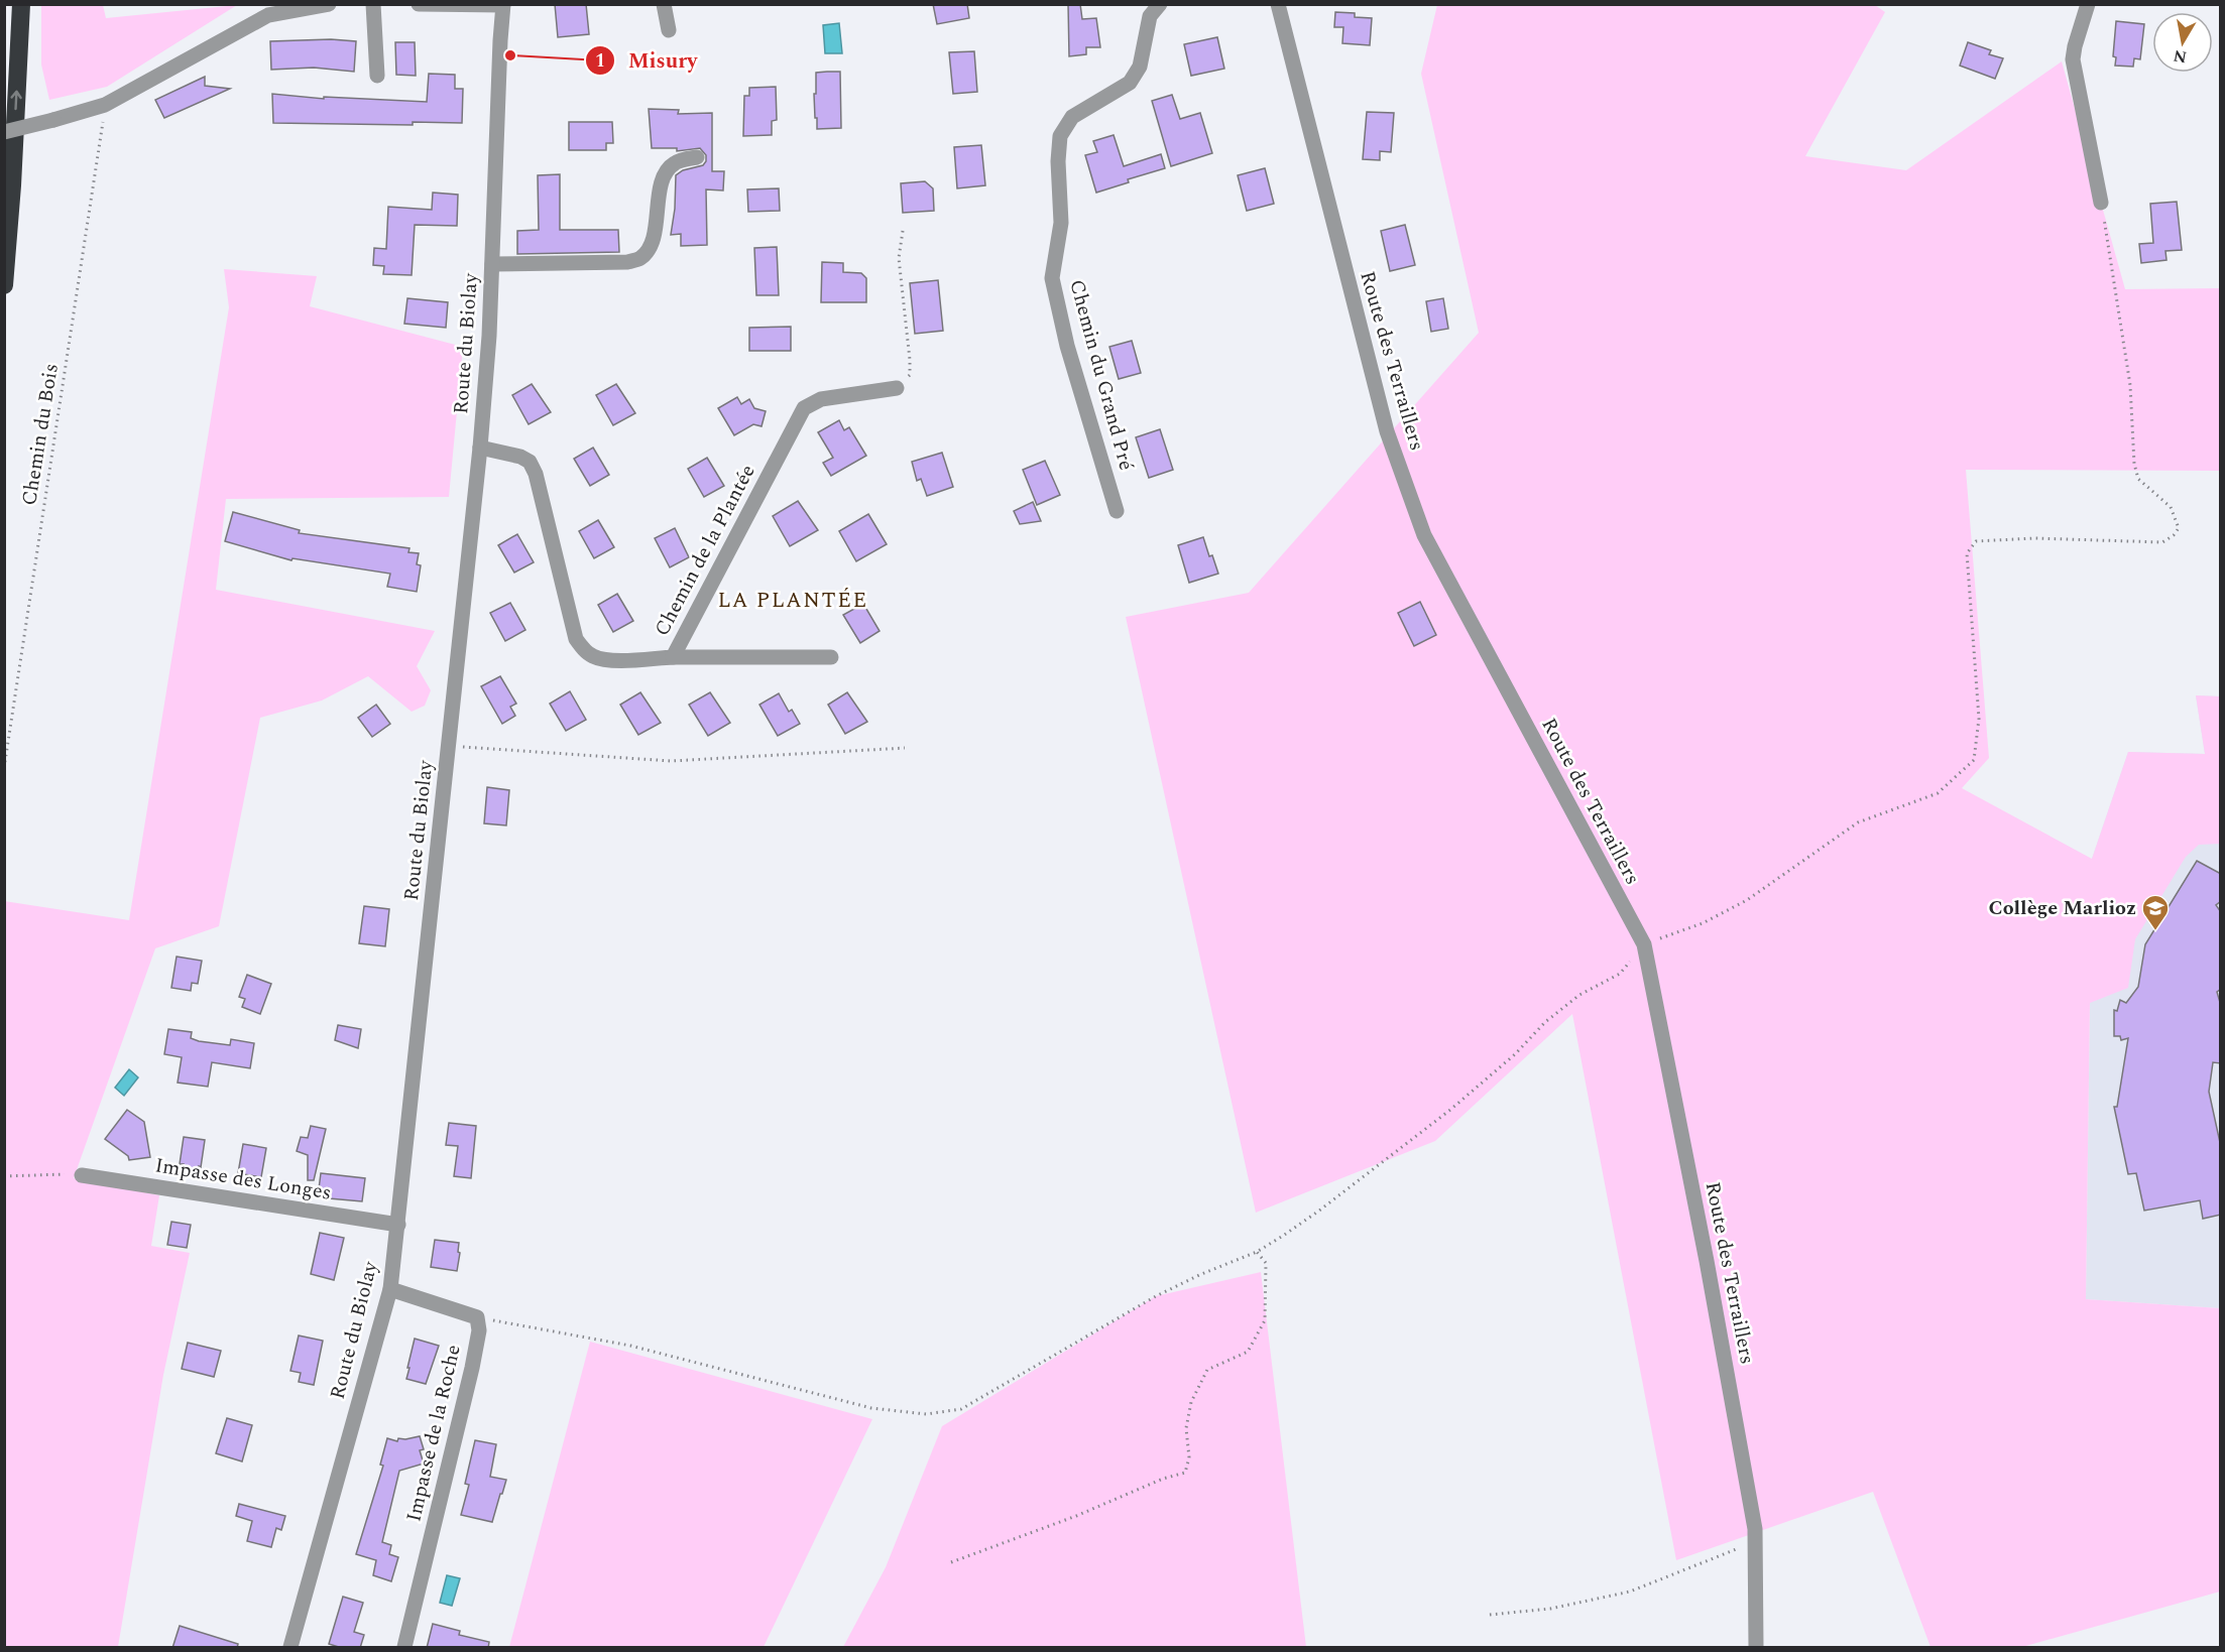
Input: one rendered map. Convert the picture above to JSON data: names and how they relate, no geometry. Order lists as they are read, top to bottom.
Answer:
{
  "streets": {
    "street": [
      "Route du Biolay",
      "Route des Terraillers",
      "Chemin du Grand Pré",
      "Chemin de la Plantée",
      "Impasse des Longes",
      "Impasse de la Roche"
    ],
    "path": ["Chemin du Bois"]
  },
  "crossings": [
    ["Route du Biolay", "Chemin de la Plantée"],
    ["Route du Biolay", "Impasse des Longes"]
  ],
  "districts": ["LA PLANTÉE"],
  "places": {
    "other": ["Misury"],
    "school or university": ["Collège Marlioz"]
  },
  "north": "bottom"
}
